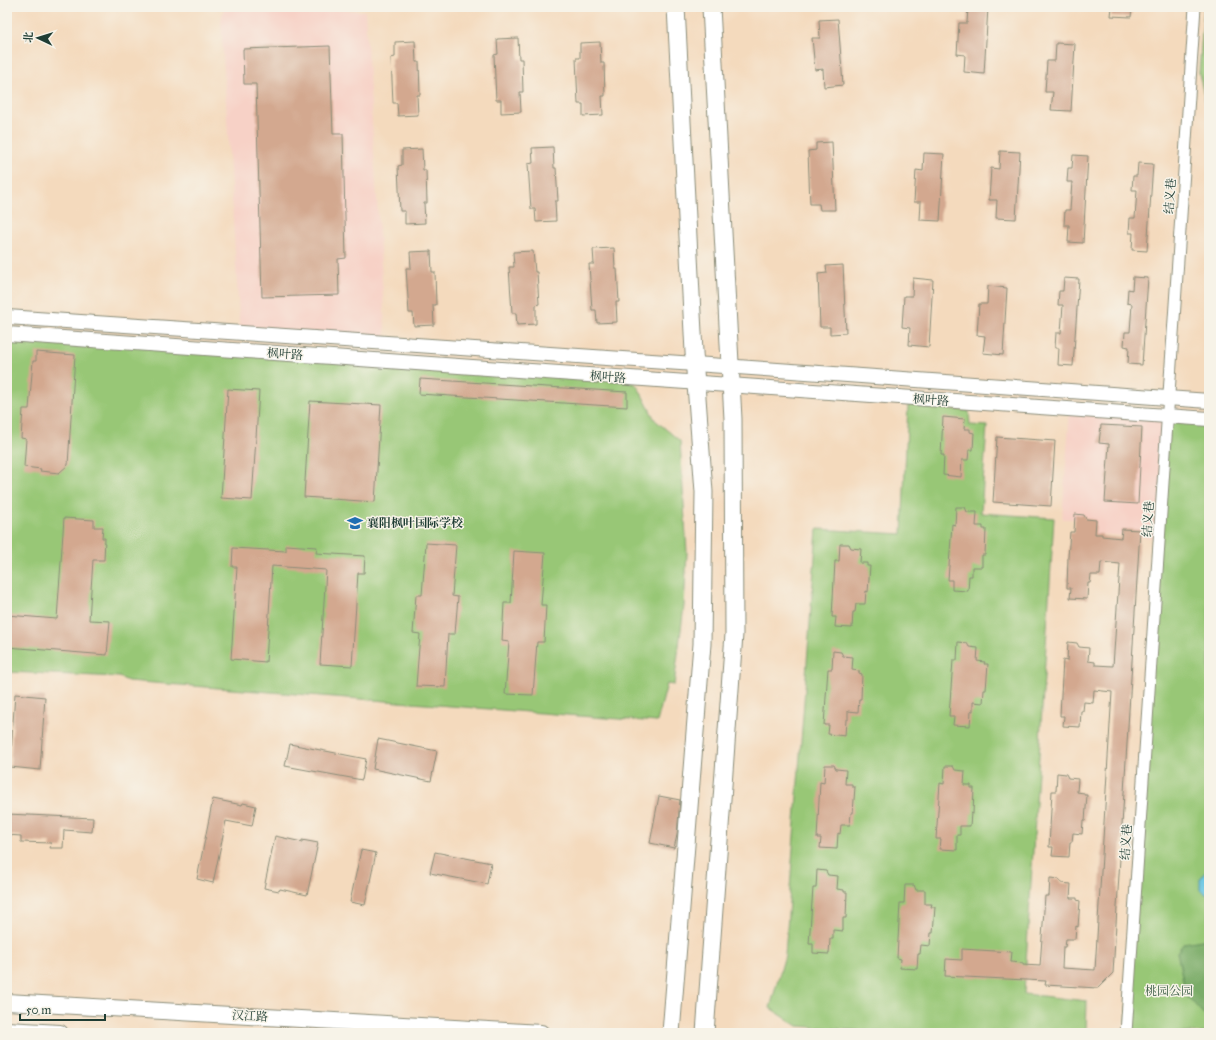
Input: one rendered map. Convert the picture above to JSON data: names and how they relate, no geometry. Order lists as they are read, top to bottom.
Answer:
{
  "streets": {
    "main road": ["汉江路"],
    "street": ["结义巷", "枫叶路"]
  },
  "crossings": [
    ["结义巷", "枫叶路"]
  ],
  "parks": ["桃园公园"],
  "places": {
    "school or university": ["襄阳枫叶国际学校"]
  },
  "scale_bar": "50 m",
  "north": "left"
}
